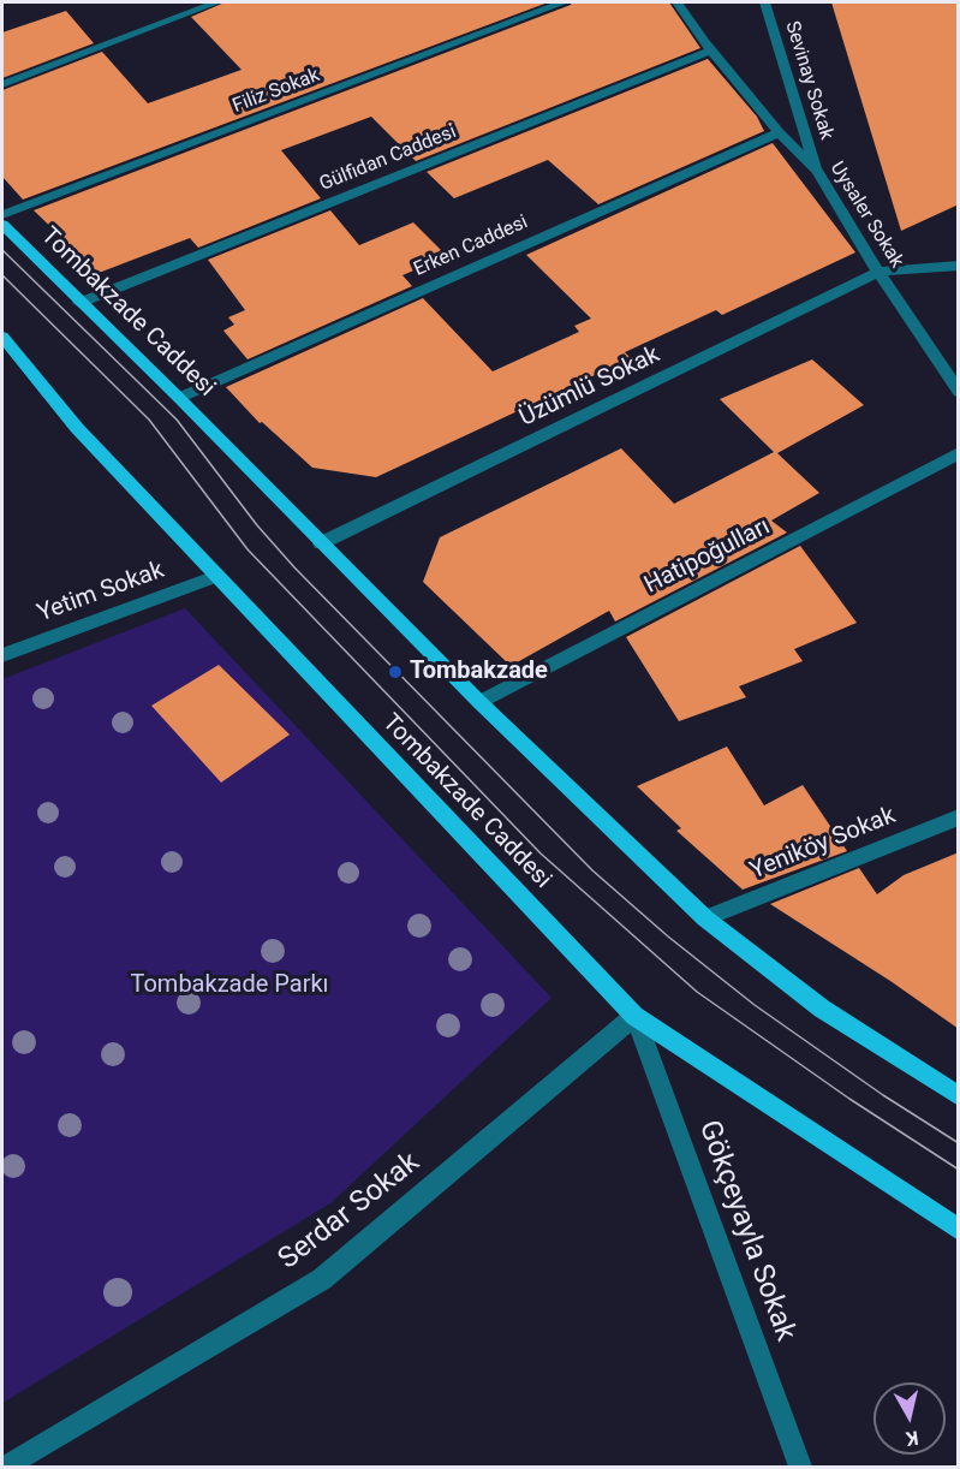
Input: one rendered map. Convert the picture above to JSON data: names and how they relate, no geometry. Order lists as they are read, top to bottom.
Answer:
{
  "streets": {
    "main road": ["Tombakzade Caddesi"],
    "street": [
      "Sevinay Sokak",
      "Filiz Sokak",
      "Gülfidan Caddesi",
      "Uysaler Sokak",
      "Erken Caddesi",
      "Üzümlü Sokak",
      "Hatipoğulları",
      "Yetim Sokak",
      "Yeniköy Sokak",
      "Serdar Sokak",
      "Gökçeyayla Sokak"
    ]
  },
  "crossings": [
    ["Sevinay Sokak", "Uysaler Sokak"],
    ["Gülfidan Caddesi", "Uysaler Sokak"],
    ["Gülfidan Caddesi", "Tombakzade Caddesi"],
    ["Uysaler Sokak", "Erken Caddesi"],
    ["Uysaler Sokak", "Üzümlü Sokak"],
    ["Erken Caddesi", "Tombakzade Caddesi"],
    ["Tombakzade Caddesi", "Üzümlü Sokak"],
    ["Tombakzade Caddesi", "Hatipoğulları"],
    ["Tombakzade Caddesi", "Yetim Sokak"],
    ["Tombakzade Caddesi", "Yeniköy Sokak"],
    ["Tombakzade Caddesi", "Serdar Sokak"],
    ["Tombakzade Caddesi", "Gökçeyayla Sokak"],
    ["Serdar Sokak", "Gökçeyayla Sokak"]
  ],
  "parks": ["Tombakzade Parkı"],
  "places": ["Tombakzade"],
  "north": "bottom"
}
